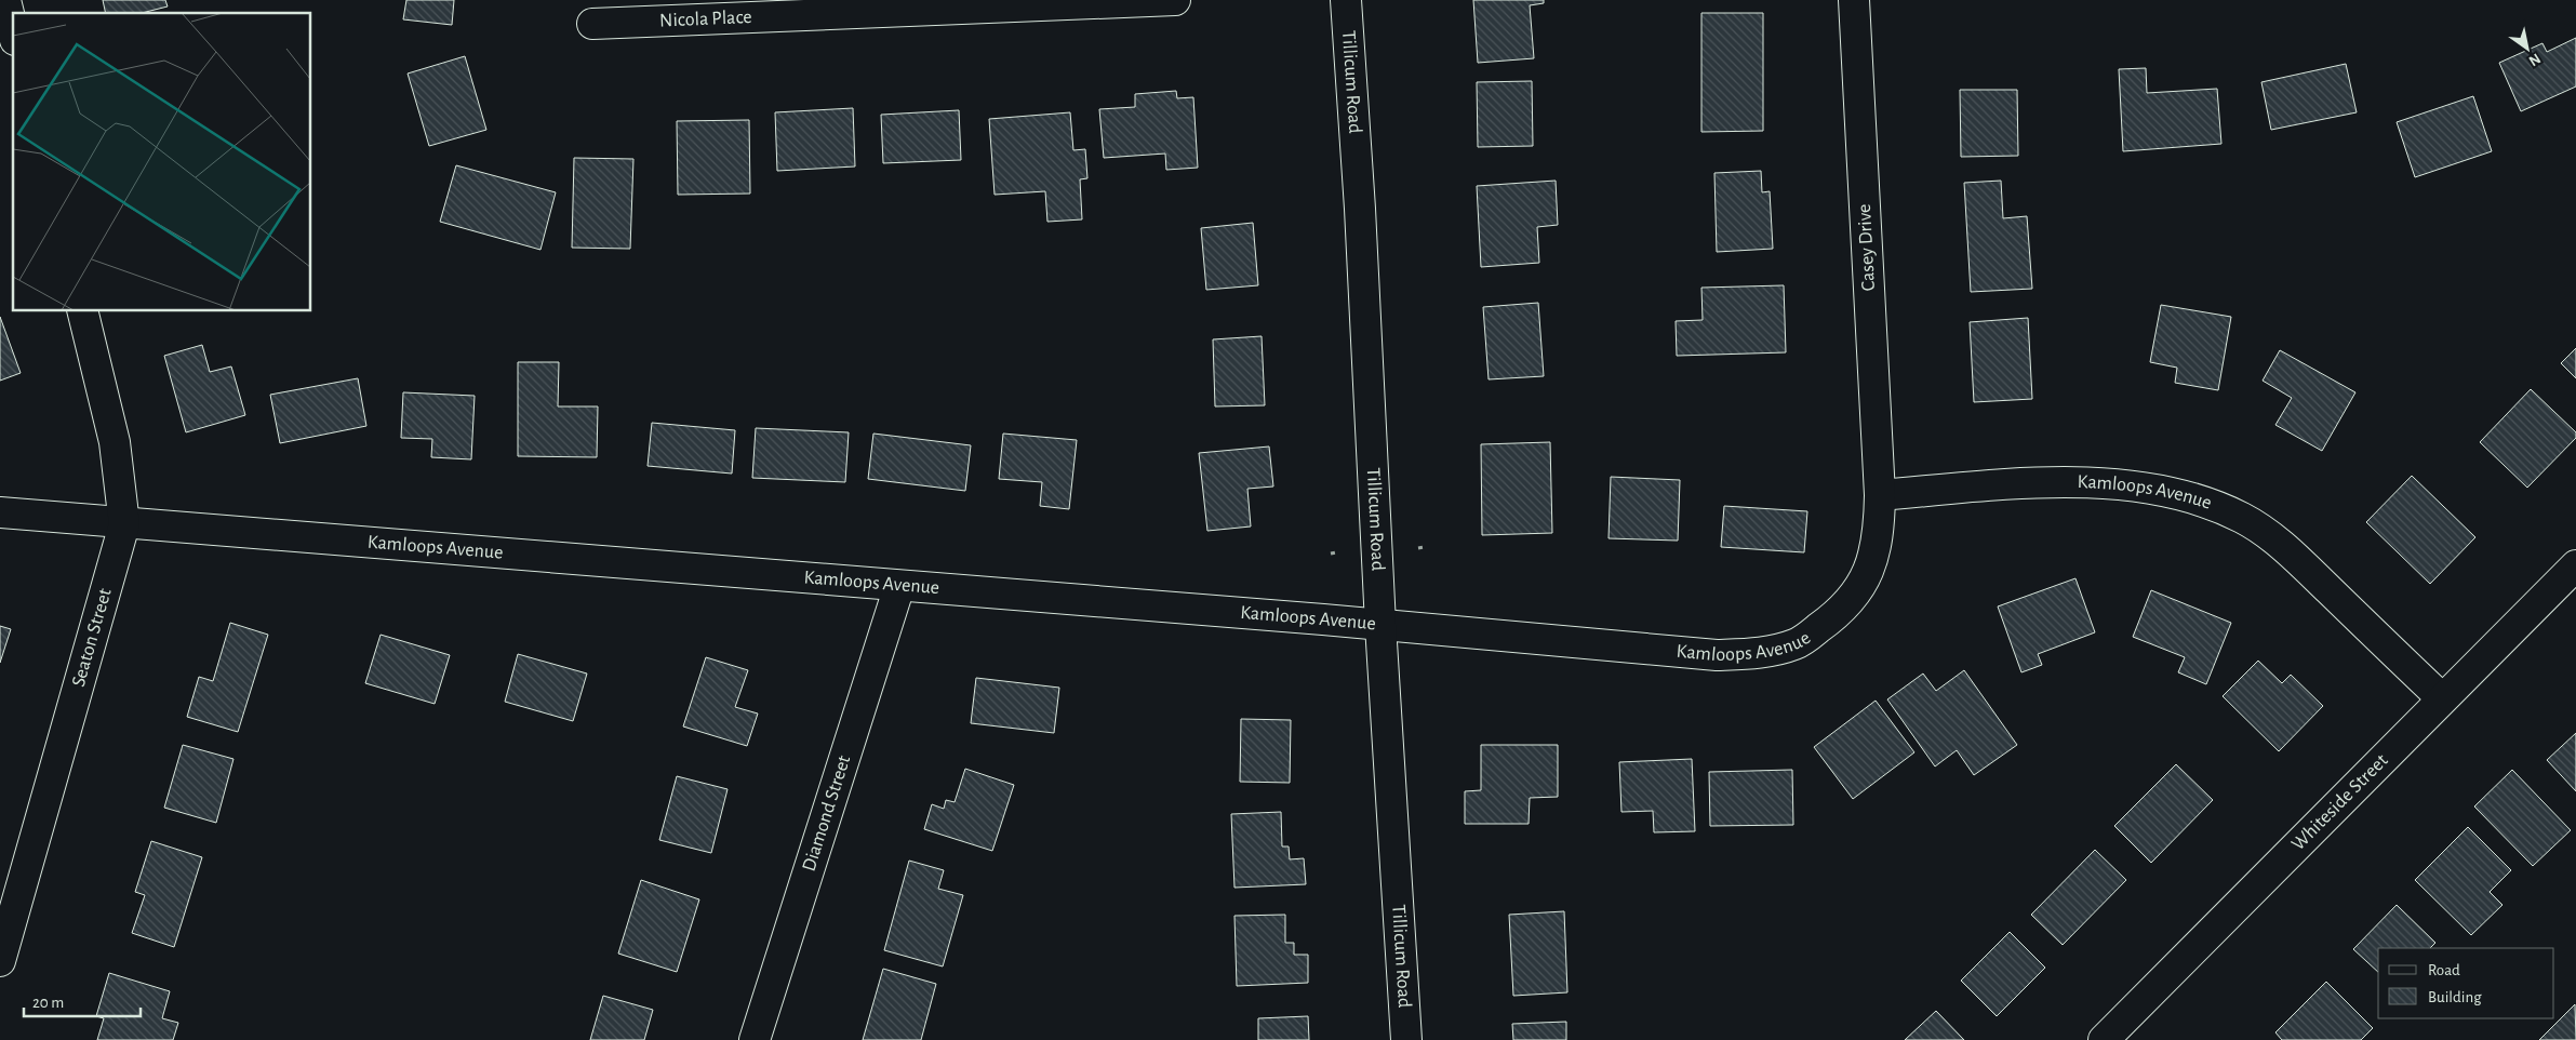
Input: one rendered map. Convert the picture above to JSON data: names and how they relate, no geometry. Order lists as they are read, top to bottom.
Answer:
{
  "streets": {
    "street": [
      "Nicola Place",
      "Tillicum Road",
      "Casey Drive",
      "Kamloops Avenue",
      "Seaton Street",
      "Whiteside Street",
      "Diamond Street"
    ]
  },
  "crossings": [
    ["Tillicum Road", "Kamloops Avenue"],
    ["Casey Drive", "Kamloops Avenue"],
    ["Kamloops Avenue", "Seaton Street"],
    ["Kamloops Avenue", "Whiteside Street"],
    ["Kamloops Avenue", "Diamond Street"]
  ],
  "legend": ["Road", "Building"],
  "scale_bar": "20 m",
  "north": "bottom right"
}
